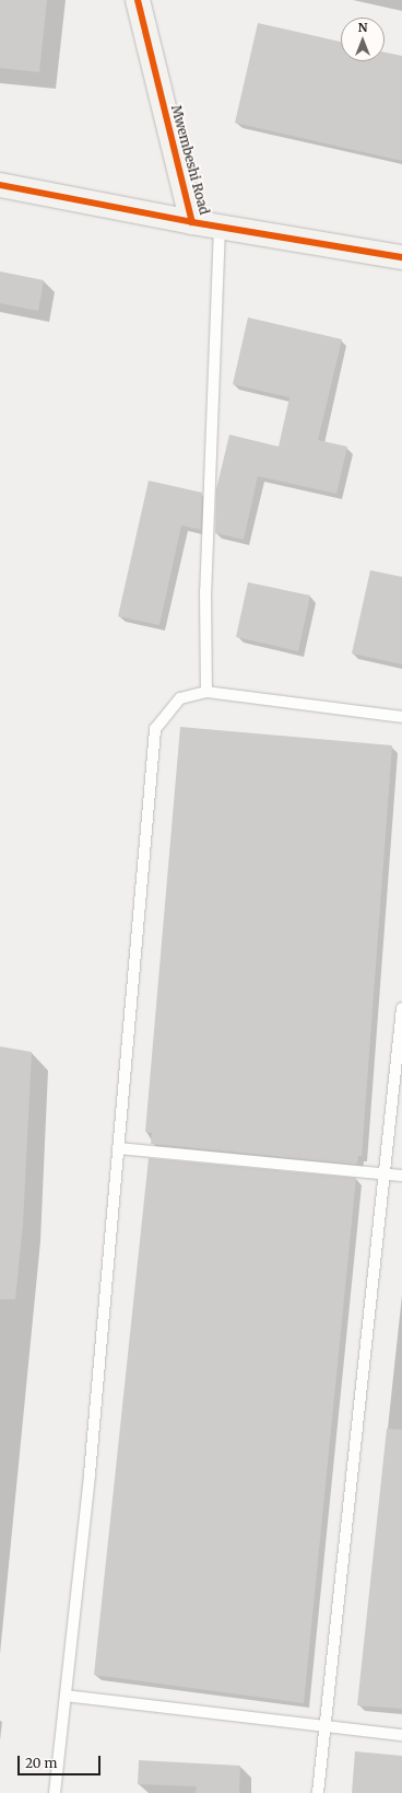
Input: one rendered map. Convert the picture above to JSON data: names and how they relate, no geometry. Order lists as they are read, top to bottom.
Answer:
{
  "streets": {
    "street": ["Mwembeshi Road"]
  },
  "scale_bar": "20 m",
  "north": "top"
}
